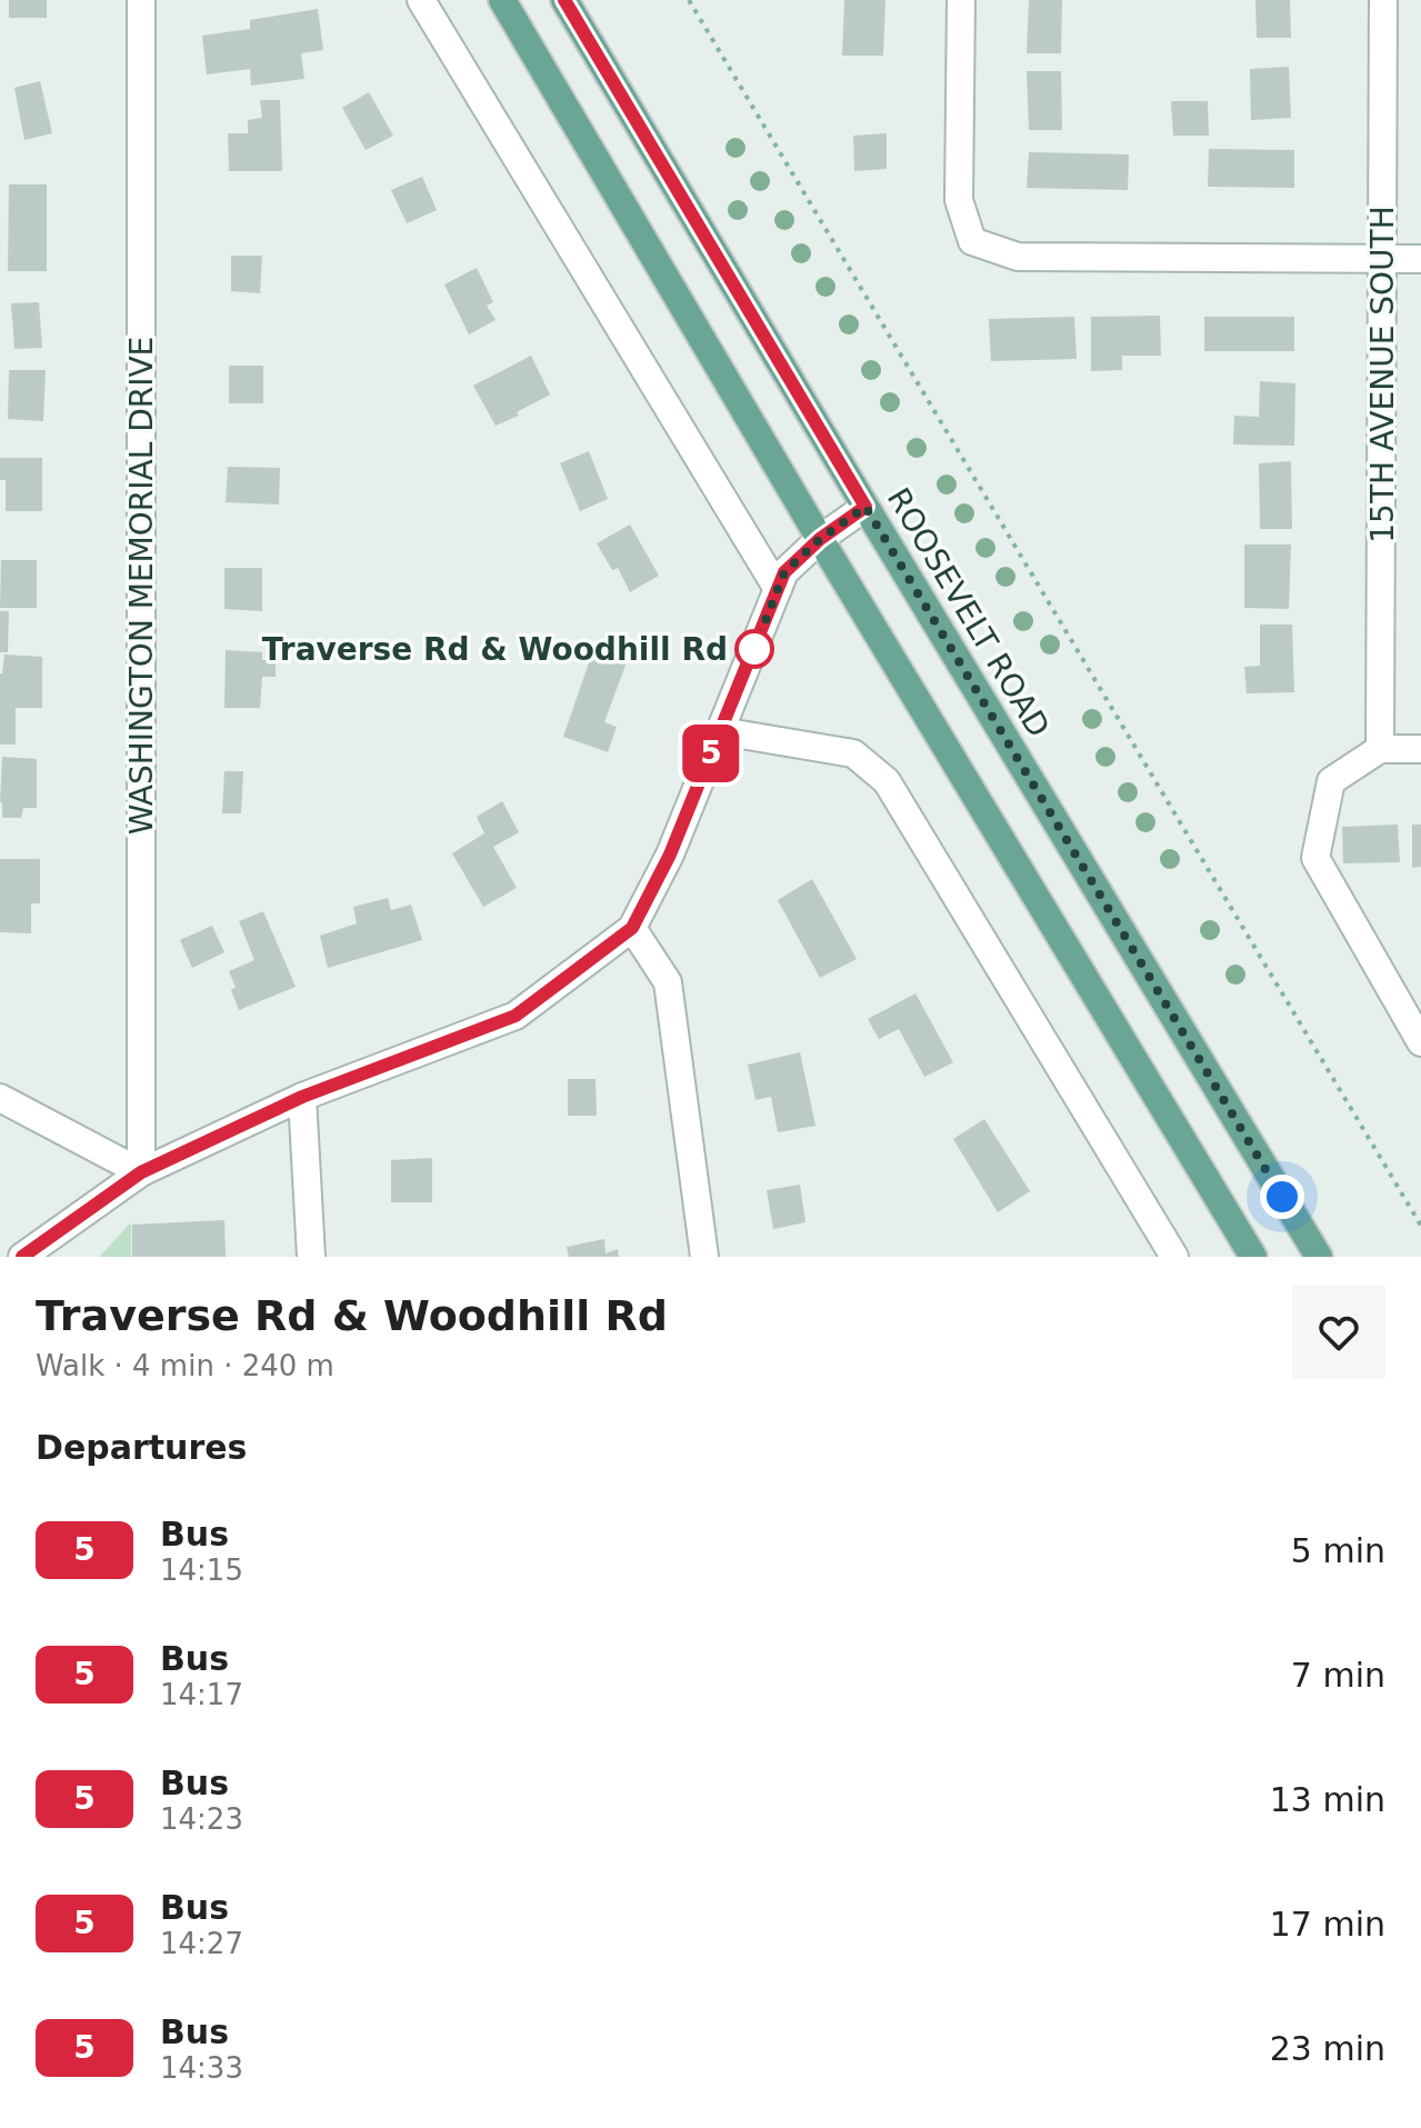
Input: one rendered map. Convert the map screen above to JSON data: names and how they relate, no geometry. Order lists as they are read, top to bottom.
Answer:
{
  "streets": {
    "main road": ["ROOSEVELT ROAD"],
    "street": ["15TH AVENUE SOUTH", "WASHINGTON MEMORIAL DRIVE"]
  },
  "places": ["Traverse Rd & Woodhill Rd"],
  "lines": ["bus line 5"],
  "page": {
    "on_map": "5",
    "heading": [
      ["Traverse Rd & Woodhill Rd", "Walk · 4 min · 240 m"],
      "Departures"
    ],
    "list": [
      {
        "mark": "5",
        "name": "Bus",
        "note": "14:15",
        "value": "5 min"
      },
      {
        "mark": "5",
        "name": "Bus",
        "note": "14:17",
        "value": "7 min"
      },
      {
        "mark": "5",
        "name": "Bus",
        "note": "14:23",
        "value": "13 min"
      },
      {
        "mark": "5",
        "name": "Bus",
        "note": "14:27",
        "value": "17 min"
      },
      {
        "mark": "5",
        "name": "Bus",
        "note": "14:33",
        "value": "23 min"
      }
    ]
  }
}
